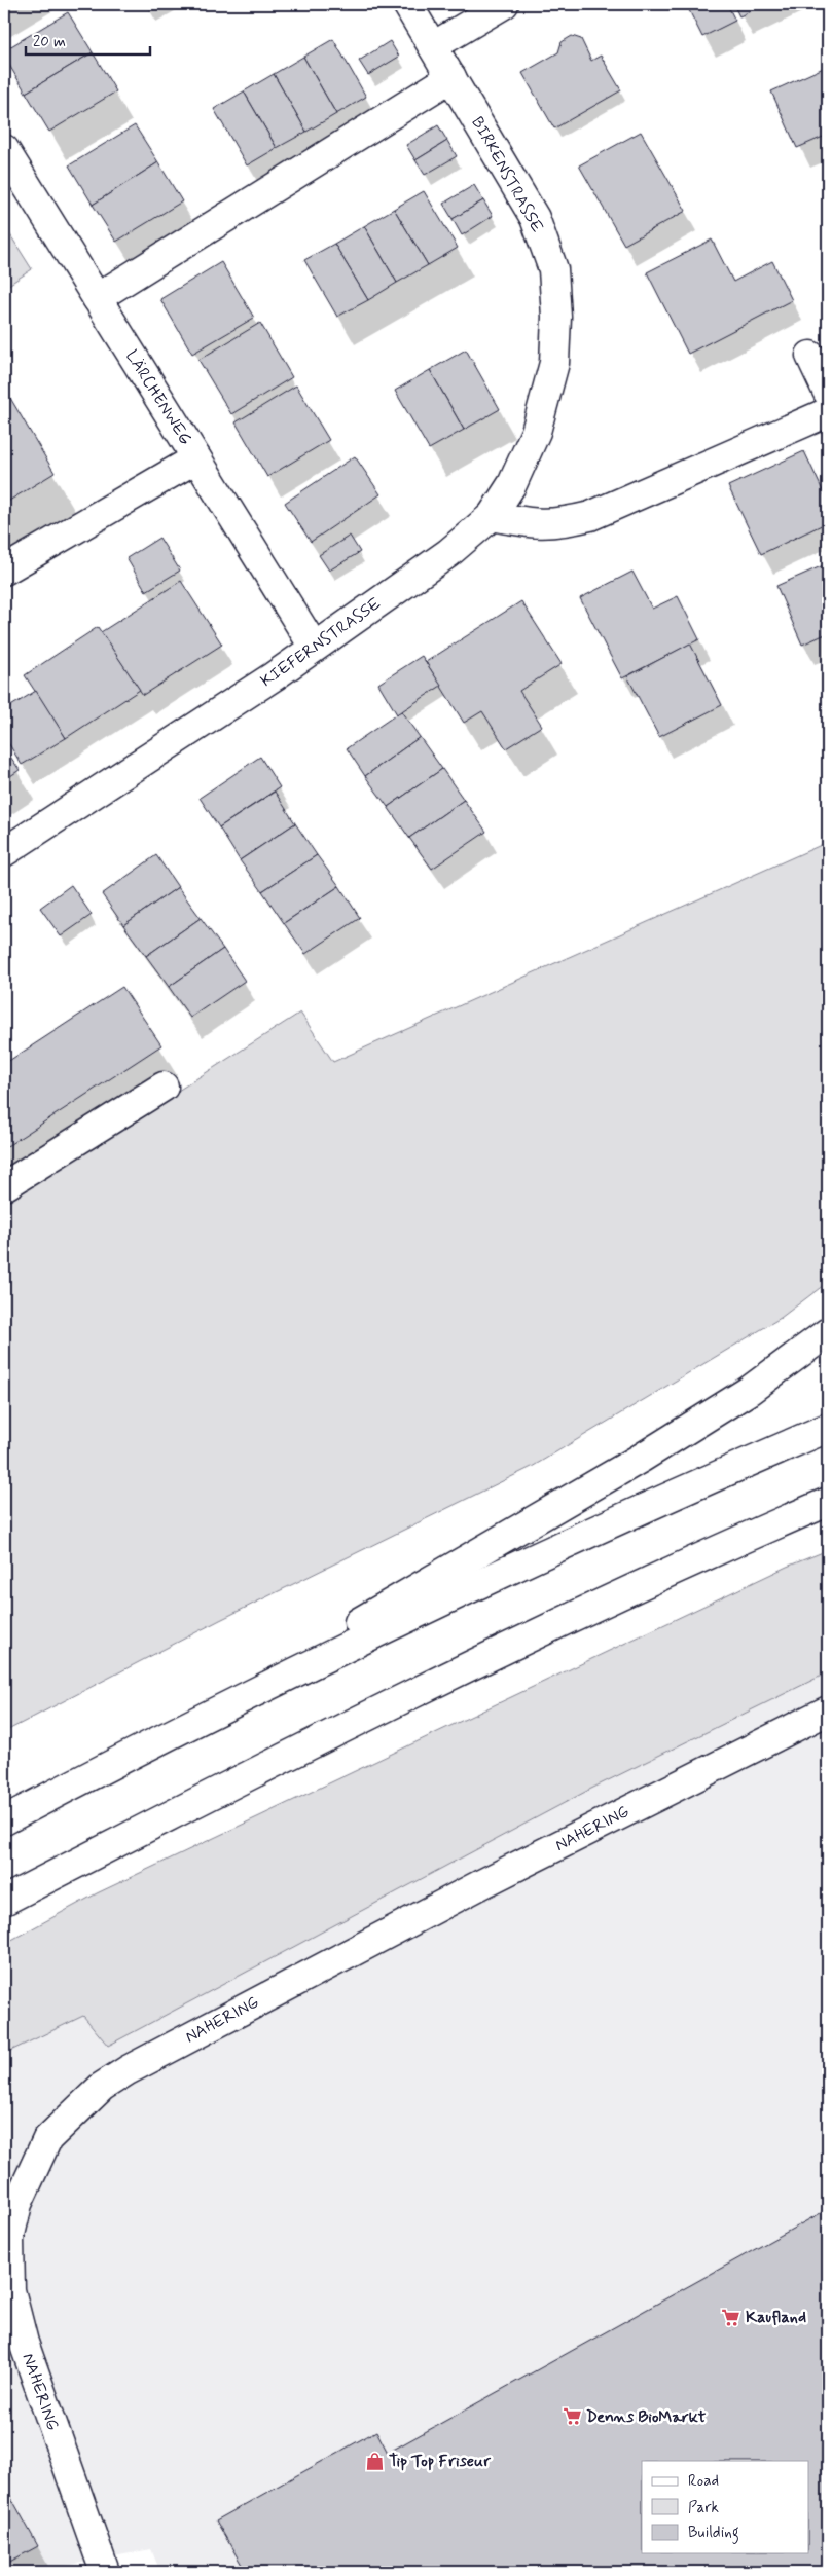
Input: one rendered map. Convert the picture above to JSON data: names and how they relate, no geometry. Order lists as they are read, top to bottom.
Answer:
{
  "streets": {
    "main road": [
      "BIRKENSTRASSE",
      "LÄRCHENWEG",
      "KIEFERNSTRASSE",
      "NAHERING"
    ]
  },
  "crossings": [
    ["BIRKENSTRASSE", "KIEFERNSTRASSE"],
    ["LÄRCHENWEG", "KIEFERNSTRASSE"]
  ],
  "places": {
    "supermarket": ["Kaufland", "Denns BioMarkt"],
    "shop": ["Tip Top Friseur"]
  },
  "legend": ["Road", "Park", "Building"],
  "scale_bar": "20 m"
}
